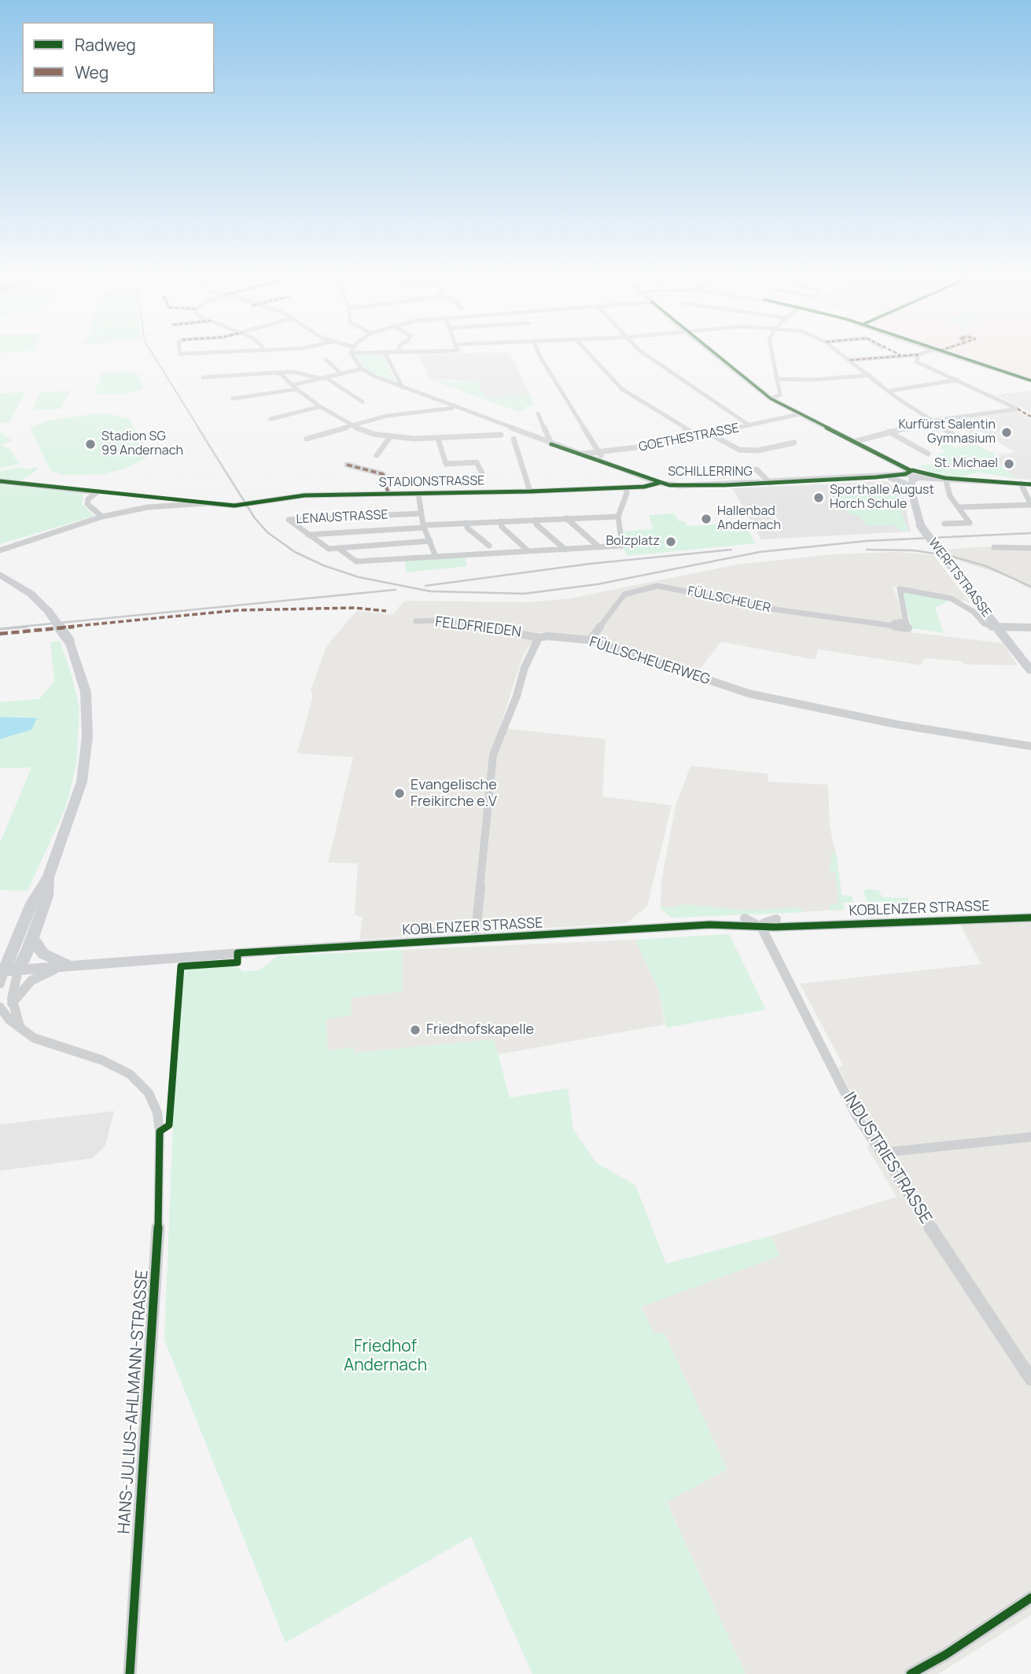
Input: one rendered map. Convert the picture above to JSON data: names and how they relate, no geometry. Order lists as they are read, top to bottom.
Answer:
{
  "streets": {
    "street": [
      "GOETHESTRASSE",
      "SCHILLERRING",
      "STADIONSTRASSE",
      "LENAUSTRASSE",
      "WERFTSTRASSE",
      "FÜLLSCHEUER",
      "FELDFRIEDEN",
      "FÜLLSCHEUERWEG",
      "KOBLENZER STRASSE",
      "INDUSTRIESTRASSE",
      "HANS-JULIUS-AHLMANN-STRASSE"
    ]
  },
  "crossings": [
    ["GOETHESTRASSE", "SCHILLERRING"],
    ["SCHILLERRING", "STADIONSTRASSE"],
    ["SCHILLERRING", "WERFTSTRASSE"],
    ["WERFTSTRASSE", "FÜLLSCHEUER"],
    ["FÜLLSCHEUER", "FÜLLSCHEUERWEG"],
    ["FELDFRIEDEN", "FÜLLSCHEUERWEG"],
    ["KOBLENZER STRASSE", "INDUSTRIESTRASSE"]
  ],
  "parks": ["Friedhof Andernach"],
  "places": [
    "Kurfürst Salentin Gymnasium",
    "Stadion SG 99 Andernach",
    "St. Michael",
    "Sporthalle August Horch Schule",
    "Hallenbad Andernach",
    "Bolzplatz",
    "Evangelische Freikirche e.V",
    "Friedhofskapelle"
  ],
  "legend": ["Radweg", "Weg"]
}
